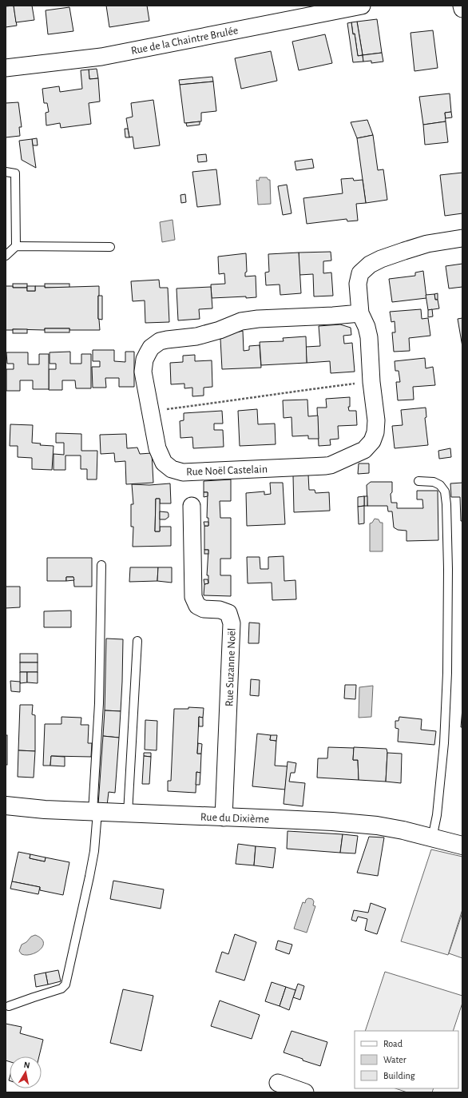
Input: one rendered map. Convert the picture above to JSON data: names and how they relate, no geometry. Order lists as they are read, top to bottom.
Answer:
{
  "streets": {
    "street": [
      "Rue de la Chaintre Brulée",
      "Rue Noël Castelain",
      "Rue Suzanne Noël",
      "Rue du Dixième"
    ]
  },
  "crossings": [
    ["Rue Suzanne Noël", "Rue du Dixième"]
  ],
  "legend": ["Road", "Water", "Building"],
  "north": "top"
}
